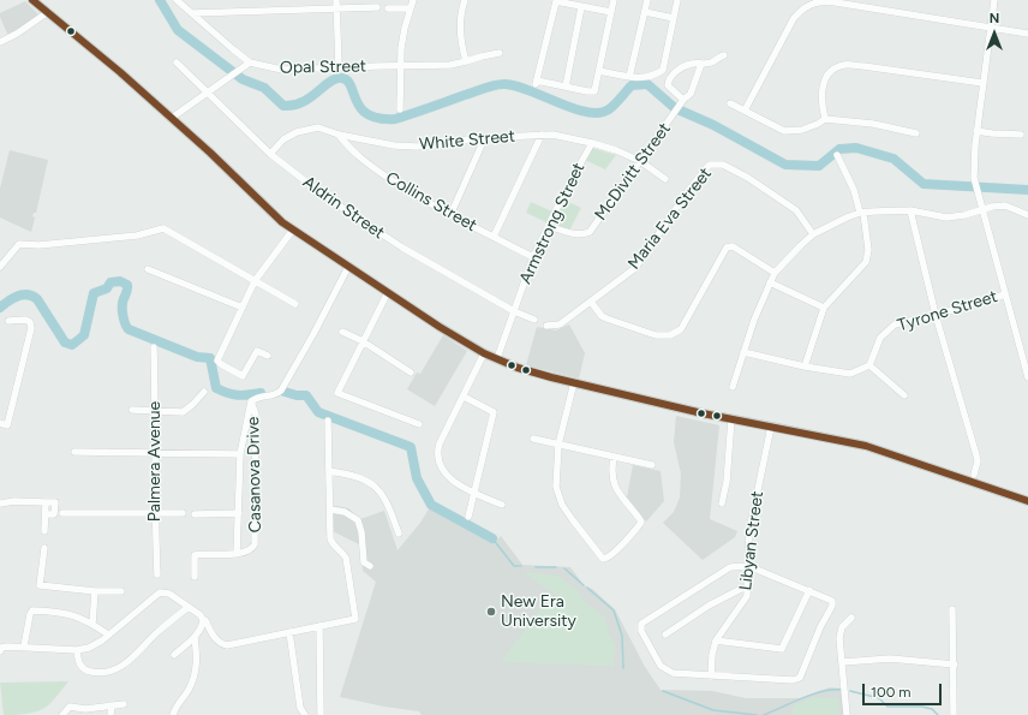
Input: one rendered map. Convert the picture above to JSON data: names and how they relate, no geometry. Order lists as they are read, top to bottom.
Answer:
{
  "streets": {
    "street": [
      "Opal Street",
      "White Street",
      "McDivitt Street",
      "Collins Street",
      "Aldrin Street",
      "Maria Eva Street",
      "Armstrong Street",
      "Tyrone Street",
      "Palmera Avenue",
      "Casanova Drive",
      "Libyan Street"
    ]
  },
  "crossings": [
    ["White Street", "McDivitt Street"],
    ["White Street", "Collins Street"],
    ["White Street", "Aldrin Street"],
    ["White Street", "Armstrong Street"],
    ["McDivitt Street", "Armstrong Street"],
    ["Collins Street", "Armstrong Street"],
    ["Aldrin Street", "Armstrong Street"]
  ],
  "places": ["New Era University"],
  "scale_bar": "100 m",
  "north": "top"
}
